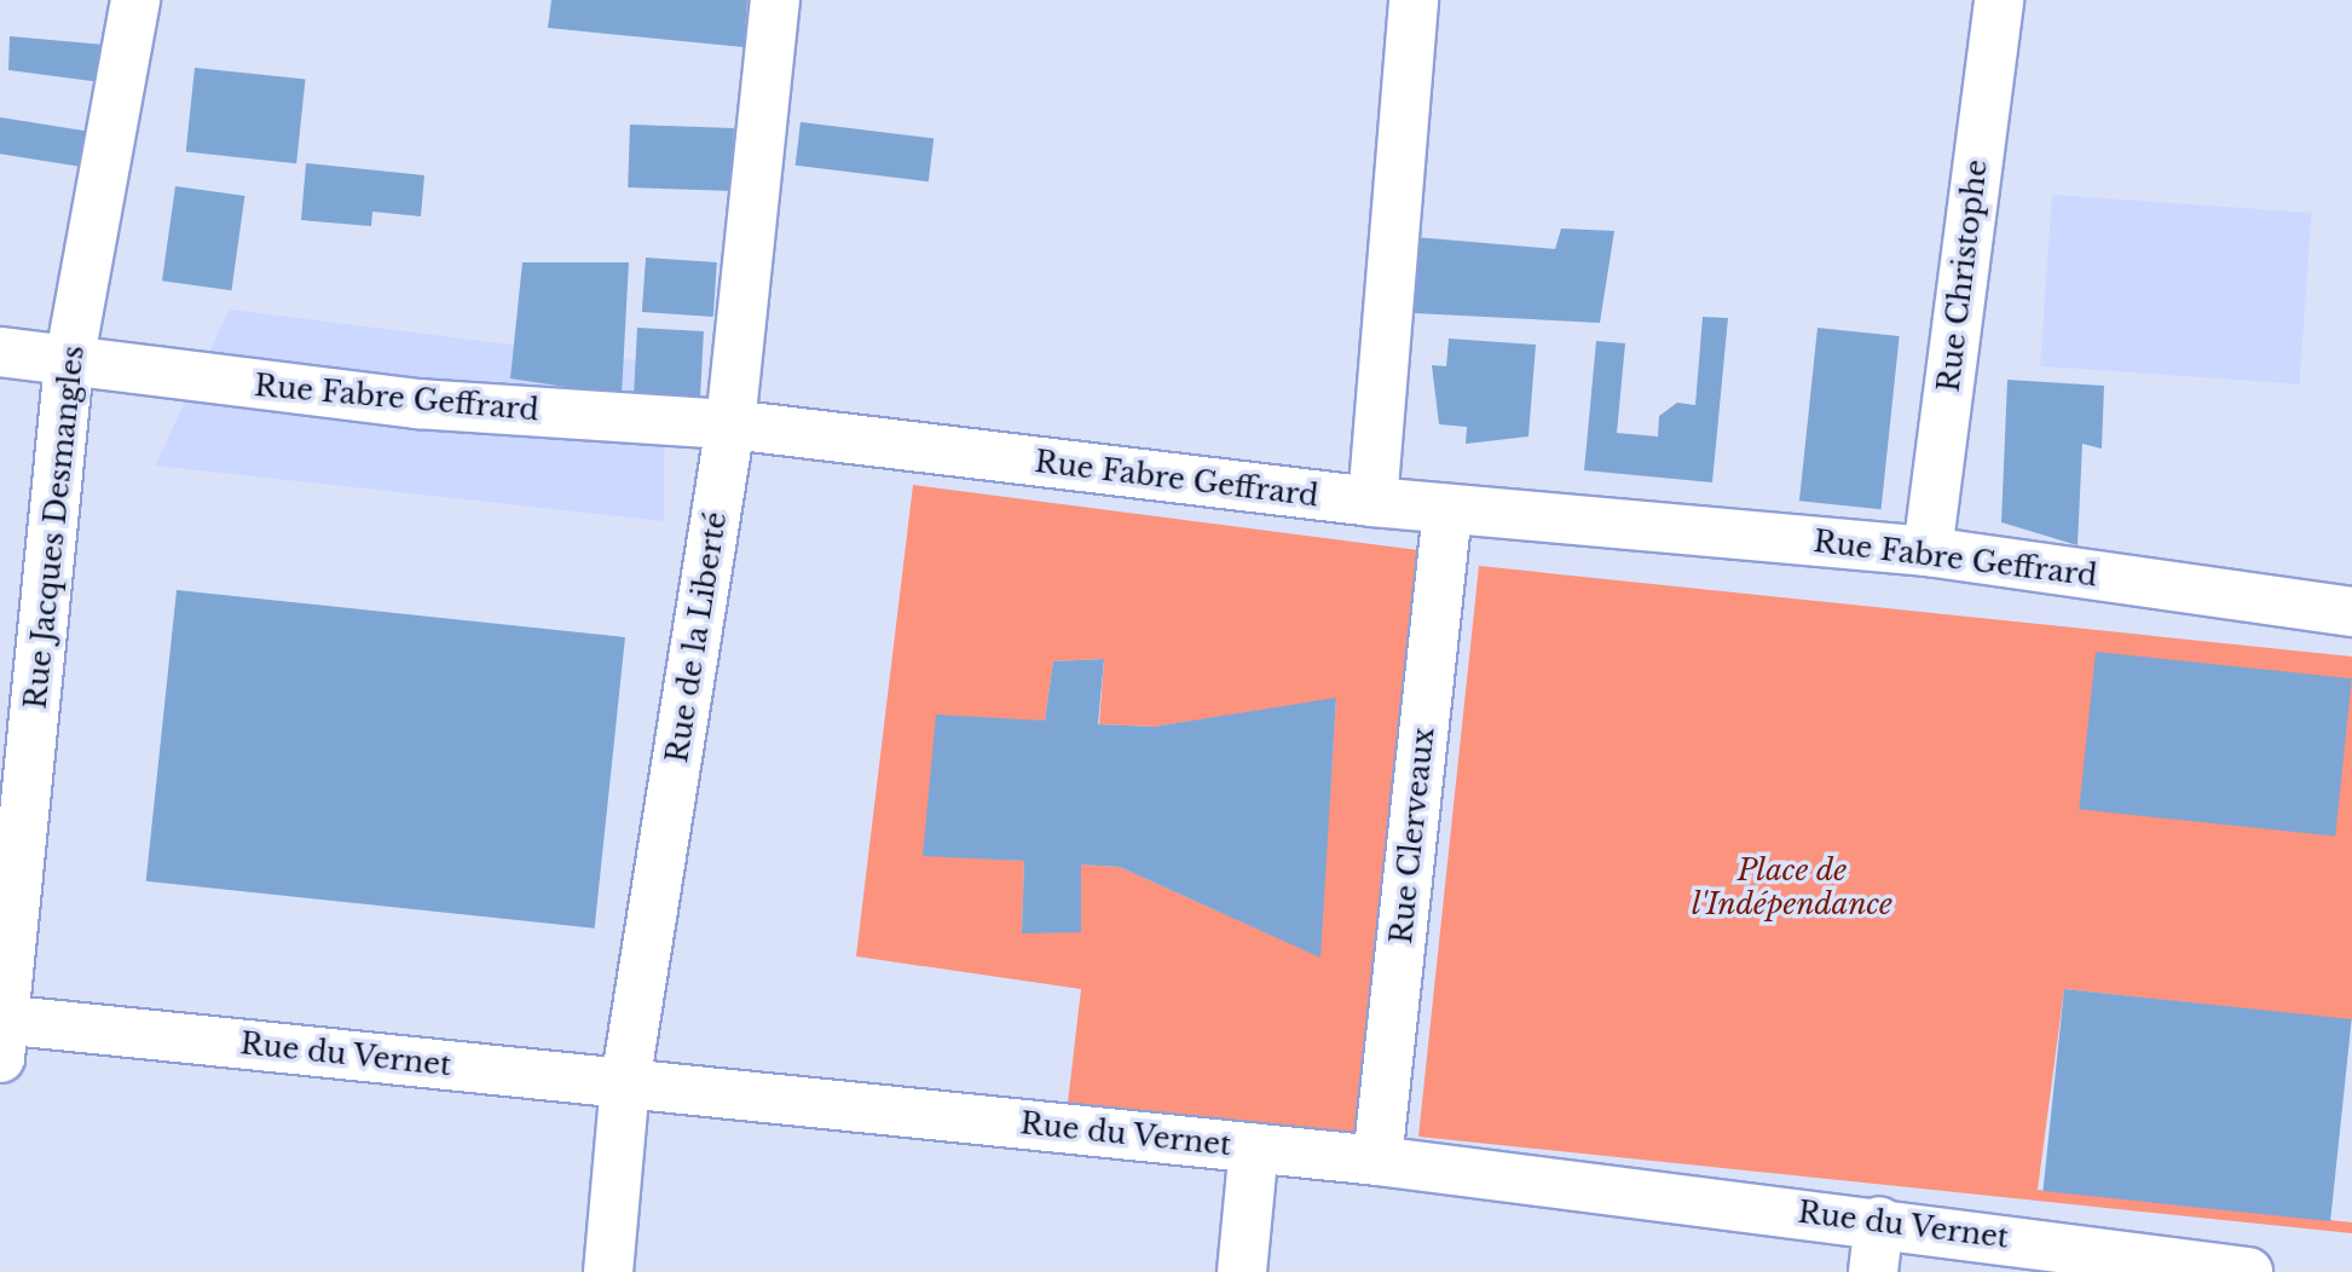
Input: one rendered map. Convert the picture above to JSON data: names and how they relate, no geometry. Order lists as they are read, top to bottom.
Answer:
{
  "streets": {
    "street": [
      "Rue Christophe",
      "Rue Fabre Geffrard",
      "Rue Jacques Desmangles",
      "Rue de la Liberté",
      "Rue Clerveaux",
      "Rue du Vernet"
    ]
  },
  "crossings": [
    ["Rue Christophe", "Rue Fabre Geffrard"],
    ["Rue Fabre Geffrard", "Rue Jacques Desmangles"],
    ["Rue Fabre Geffrard", "Rue de la Liberté"],
    ["Rue Fabre Geffrard", "Rue Clerveaux"],
    ["Rue Jacques Desmangles", "Rue du Vernet"],
    ["Rue de la Liberté", "Rue du Vernet"],
    ["Rue Clerveaux", "Rue du Vernet"]
  ],
  "parks": ["Place de l'Indépendance"]
}
